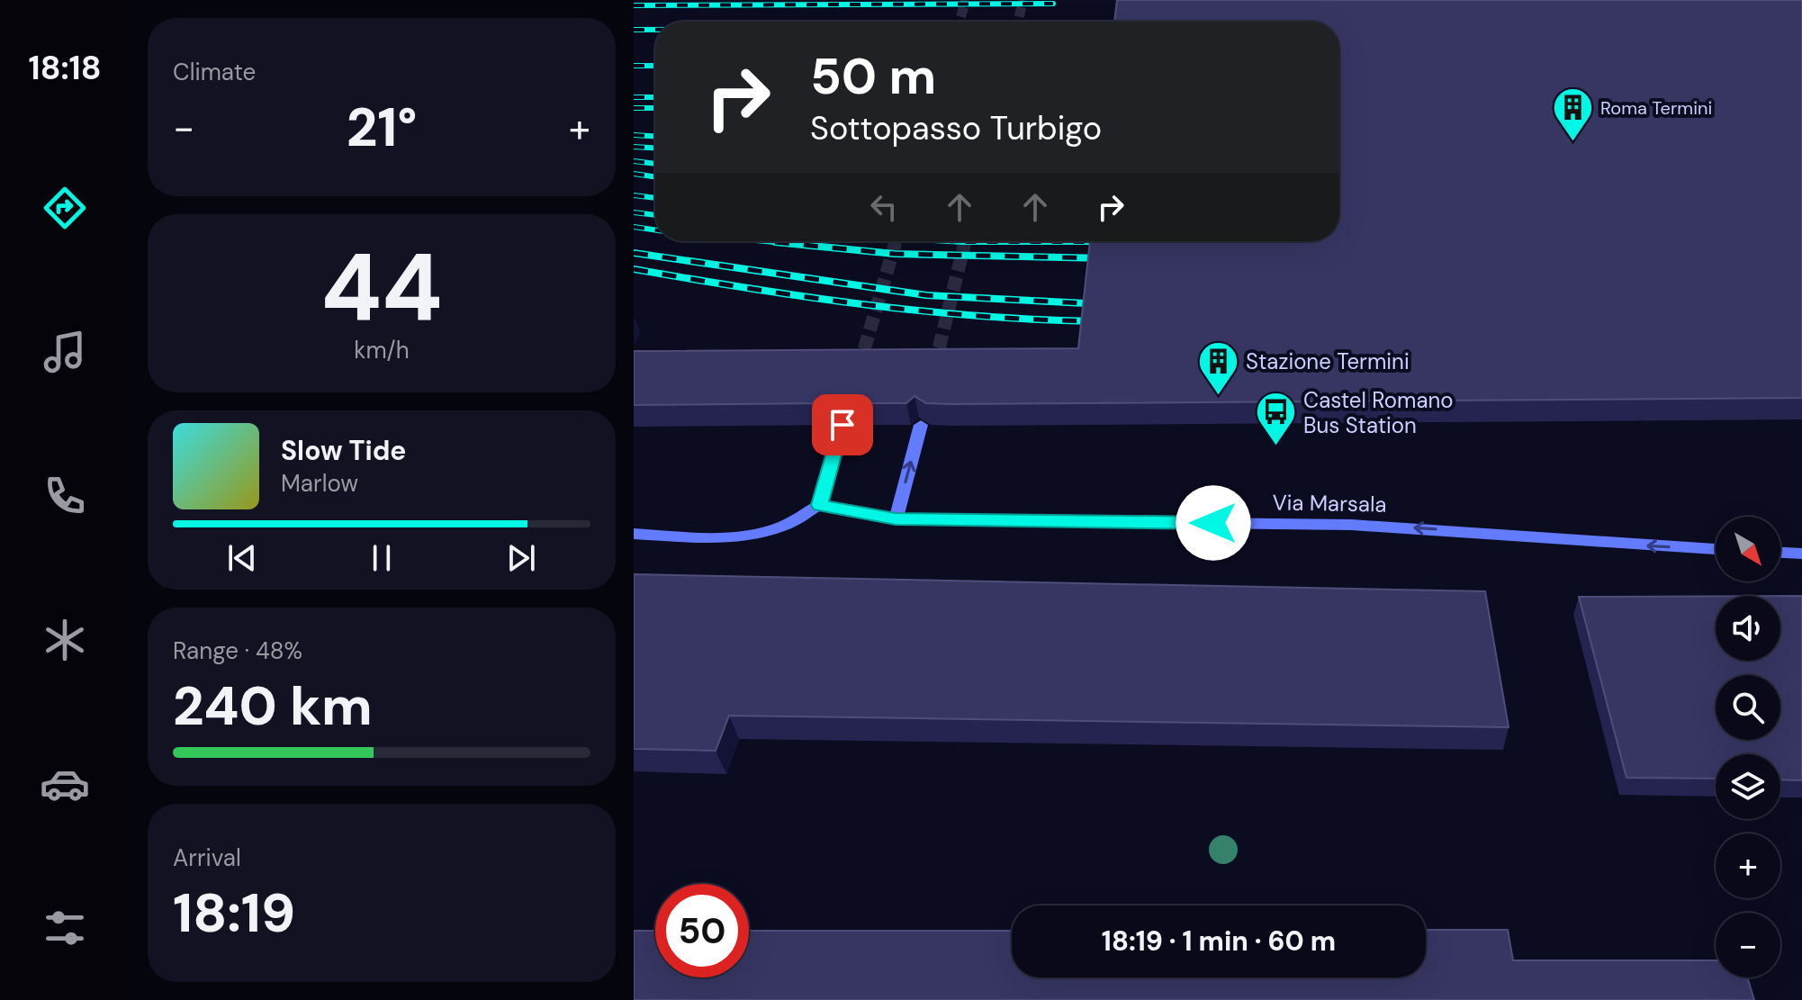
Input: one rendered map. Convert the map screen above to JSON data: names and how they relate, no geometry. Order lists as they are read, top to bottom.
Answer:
{
  "streets": {
    "main road": ["Via Marsala"]
  },
  "one_way": ["Via Marsala"],
  "places": {
    "building": ["Roma Termini", "Stazione Termini"],
    "bus stop": ["Castel Romano Bus Station"]
  },
  "north": "bottom right",
  "page": {
    "tabs": "18:18",
    "tile": [
      "Climate",
      ["44", "km/h"],
      ["Range · 48%", "240 km"],
      ["Arrival", "18:19"]
    ],
    "turn": ["50 m", "Sottopasso Turbigo"],
    "heat": ["−", "21°", "+"],
    "song": ["Slow Tide", "Marlow"],
    "map_buttons": ["+", "−"],
    "limit": "50",
    "trip": "18:19 · 1 min · 60 m"
  }
}
